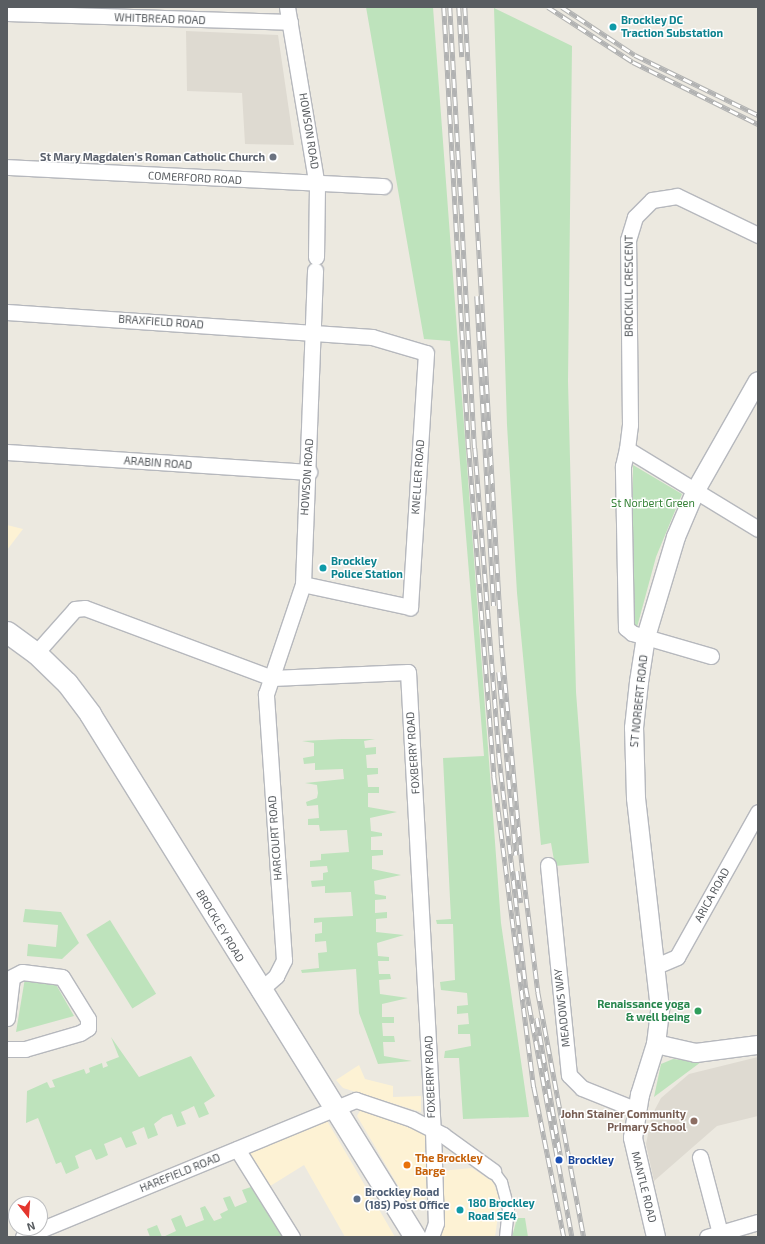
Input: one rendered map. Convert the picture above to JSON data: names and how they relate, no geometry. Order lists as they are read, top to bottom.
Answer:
{
  "streets": {
    "main road": ["BROCKLEY ROAD"],
    "street": [
      "WHITBREAD ROAD",
      "HOWSON ROAD",
      "COMERFORD ROAD",
      "BROCKILL CRESCENT",
      "BRAXFIELD ROAD",
      "ARABIN ROAD",
      "KNELLER ROAD",
      "ST NORBERT ROAD",
      "FOXBERRY ROAD",
      "HARCOURT ROAD",
      "ARICA ROAD",
      "MEADOWS WAY",
      "HAREFIELD ROAD",
      "MANTLE ROAD"
    ]
  },
  "crossings": [
    ["WHITBREAD ROAD", "HOWSON ROAD"],
    ["HOWSON ROAD", "COMERFORD ROAD"],
    ["HOWSON ROAD", "BRAXFIELD ROAD"],
    ["HOWSON ROAD", "ARABIN ROAD"],
    ["HOWSON ROAD", "KNELLER ROAD"],
    ["HOWSON ROAD", "FOXBERRY ROAD"],
    ["HOWSON ROAD", "HARCOURT ROAD"],
    ["BRAXFIELD ROAD", "KNELLER ROAD"],
    ["ST NORBERT ROAD", "ARICA ROAD"],
    ["ST NORBERT ROAD", "MANTLE ROAD"],
    ["FOXBERRY ROAD", "HARCOURT ROAD"],
    ["FOXBERRY ROAD", "BROCKLEY ROAD"],
    ["FOXBERRY ROAD", "HAREFIELD ROAD"],
    ["HARCOURT ROAD", "BROCKLEY ROAD"],
    ["BROCKLEY ROAD", "HAREFIELD ROAD"],
    ["MEADOWS WAY", "MANTLE ROAD"]
  ],
  "parks": ["St Norbert Green"],
  "places": [
    "Brockley DC Traction Substation",
    "St Mary Magdalen's Roman Catholic Church",
    "Brockley Police Station",
    "Renaissance yoga & well being",
    "John Stainer Community Primary School",
    "Brockley",
    "The Brockley Barge",
    "Brockley Road (185) Post Office",
    "180 Brockley Road SE4"
  ],
  "north": "bottom"
}
